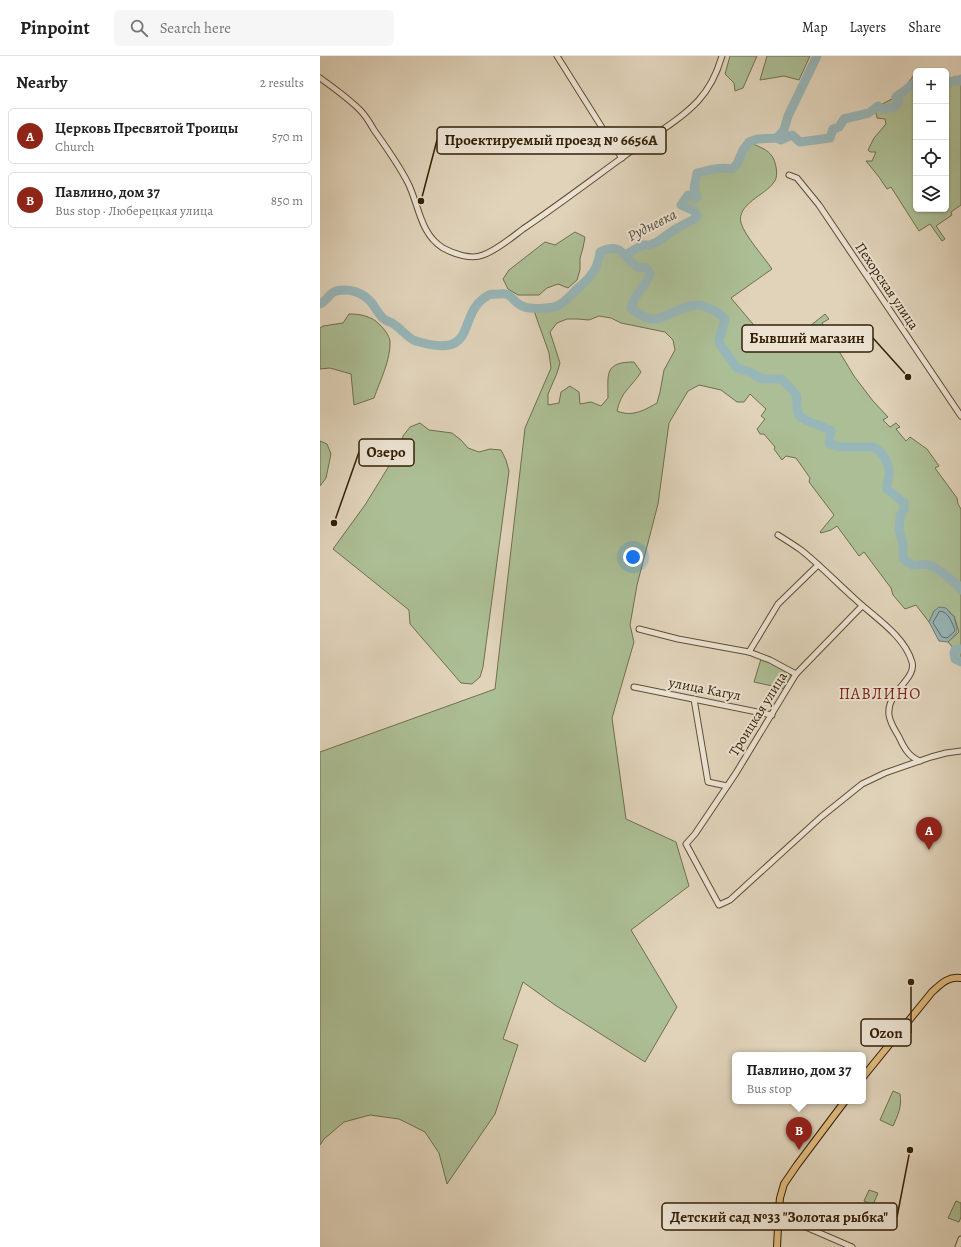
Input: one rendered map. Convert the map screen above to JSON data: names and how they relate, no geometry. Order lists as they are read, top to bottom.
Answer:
{
  "streets": {
    "street": ["Пехорская улица", "улица Кагул", "Троицкая улица"]
  },
  "crossings": [
    ["улица Кагул", "Троицкая улица"]
  ],
  "districts": ["ПАВЛИНО"],
  "water": ["Рудневка"],
  "places": [
    "Проектируемый проезд № 6656А",
    "Бывший магазин",
    "Озеро",
    "Ozon",
    "Детский сад №33 \"Золотая рыбка\""
  ],
  "page": {
    "header": "Pinpoint",
    "search": "Search here",
    "nav": ["Map", "Layers", "Share"],
    "heading": ["Nearby", "2 results"],
    "map_buttons": ["+", "−"],
    "list": [
      {
        "mark": "A",
        "name": "Церковь Пресвятой Троицы",
        "note": "Church",
        "value": "570 m"
      },
      {
        "mark": "B",
        "name": "Павлино, дом 37",
        "note": "Bus stop · Люберецкая улица",
        "value": "850 m"
      }
    ],
    "pins": ["A", "B"],
    "popup": ["Павлино, дом 37", "Bus stop"]
  }
}
